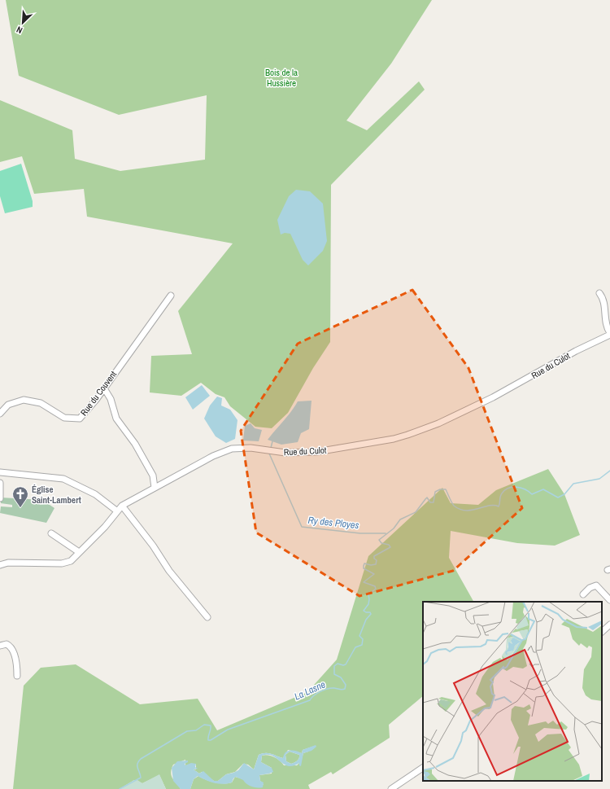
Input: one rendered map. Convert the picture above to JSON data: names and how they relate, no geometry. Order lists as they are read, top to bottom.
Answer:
{
  "streets": {
    "street": ["Rue du Culot", "Rue du Couvent"]
  },
  "water": ["Ry des Ployes", "La Lasne"],
  "parks": ["Bois de la Hussière"],
  "places": {
    "church": ["Église Saint-Lambert"]
  },
  "north": "bottom left"
}
